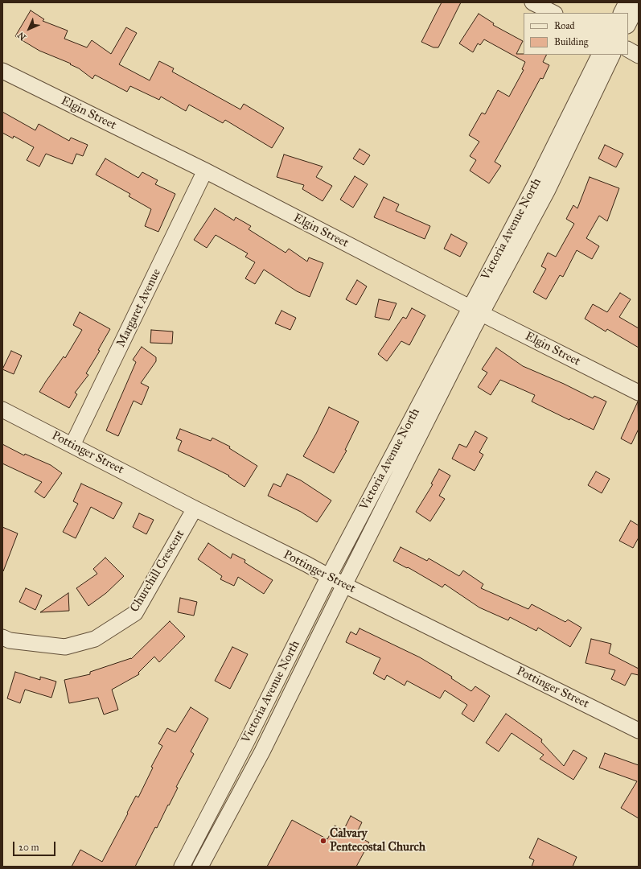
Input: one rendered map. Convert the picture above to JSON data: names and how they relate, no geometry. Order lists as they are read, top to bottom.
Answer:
{
  "streets": {
    "street": [
      "Elgin Street",
      "Victoria Avenue North",
      "Margaret Avenue",
      "Pottinger Street",
      "Churchill Crescent"
    ]
  },
  "crossings": [
    ["Elgin Street", "Victoria Avenue North"],
    ["Elgin Street", "Margaret Avenue"],
    ["Victoria Avenue North", "Pottinger Street"],
    ["Margaret Avenue", "Pottinger Street"],
    ["Pottinger Street", "Churchill Crescent"]
  ],
  "places": ["Calvary Pentecostal Church"],
  "legend": ["Road", "Building"],
  "scale_bar": "20 m",
  "north": "bottom left"
}
